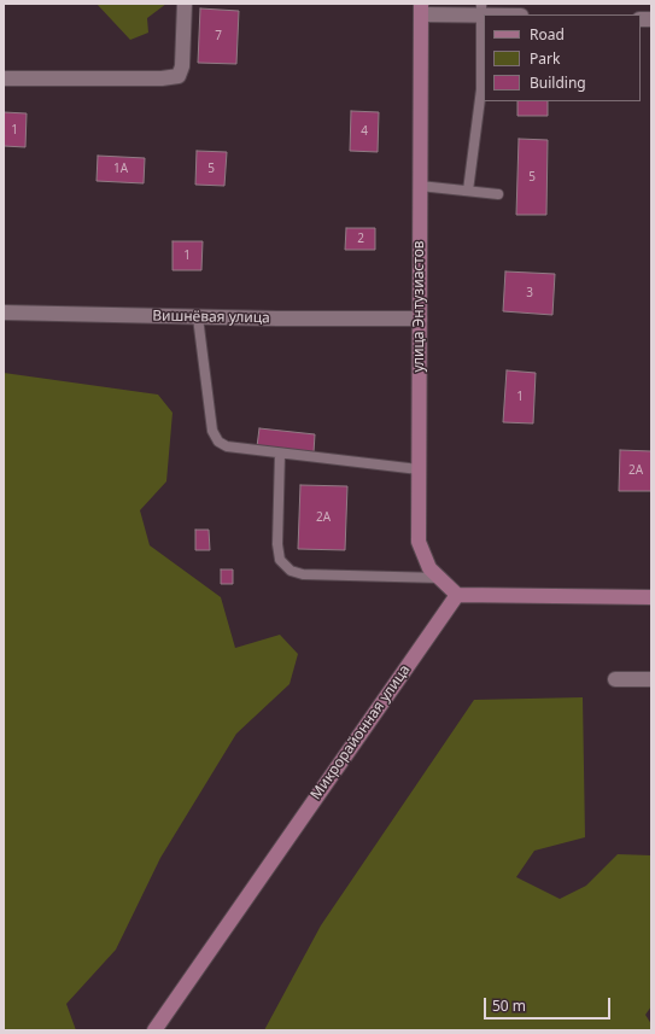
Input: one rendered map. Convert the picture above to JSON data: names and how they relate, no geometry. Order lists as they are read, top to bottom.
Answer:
{
  "streets": {
    "street": ["улица Энтузиастов", "Вишнёвая улица", "Микрорайонная улица"]
  },
  "crossings": [
    ["улица Энтузиастов", "Вишнёвая улица"],
    ["улица Энтузиастов", "Микрорайонная улица"]
  ],
  "house_numbers": [
    "7",
    "1",
    "4",
    "1А",
    "5",
    "5",
    "2",
    "1",
    "3",
    "1",
    "2А",
    "2А"
  ],
  "legend": ["Road", "Park", "Building"],
  "scale_bar": "50 m"
}
